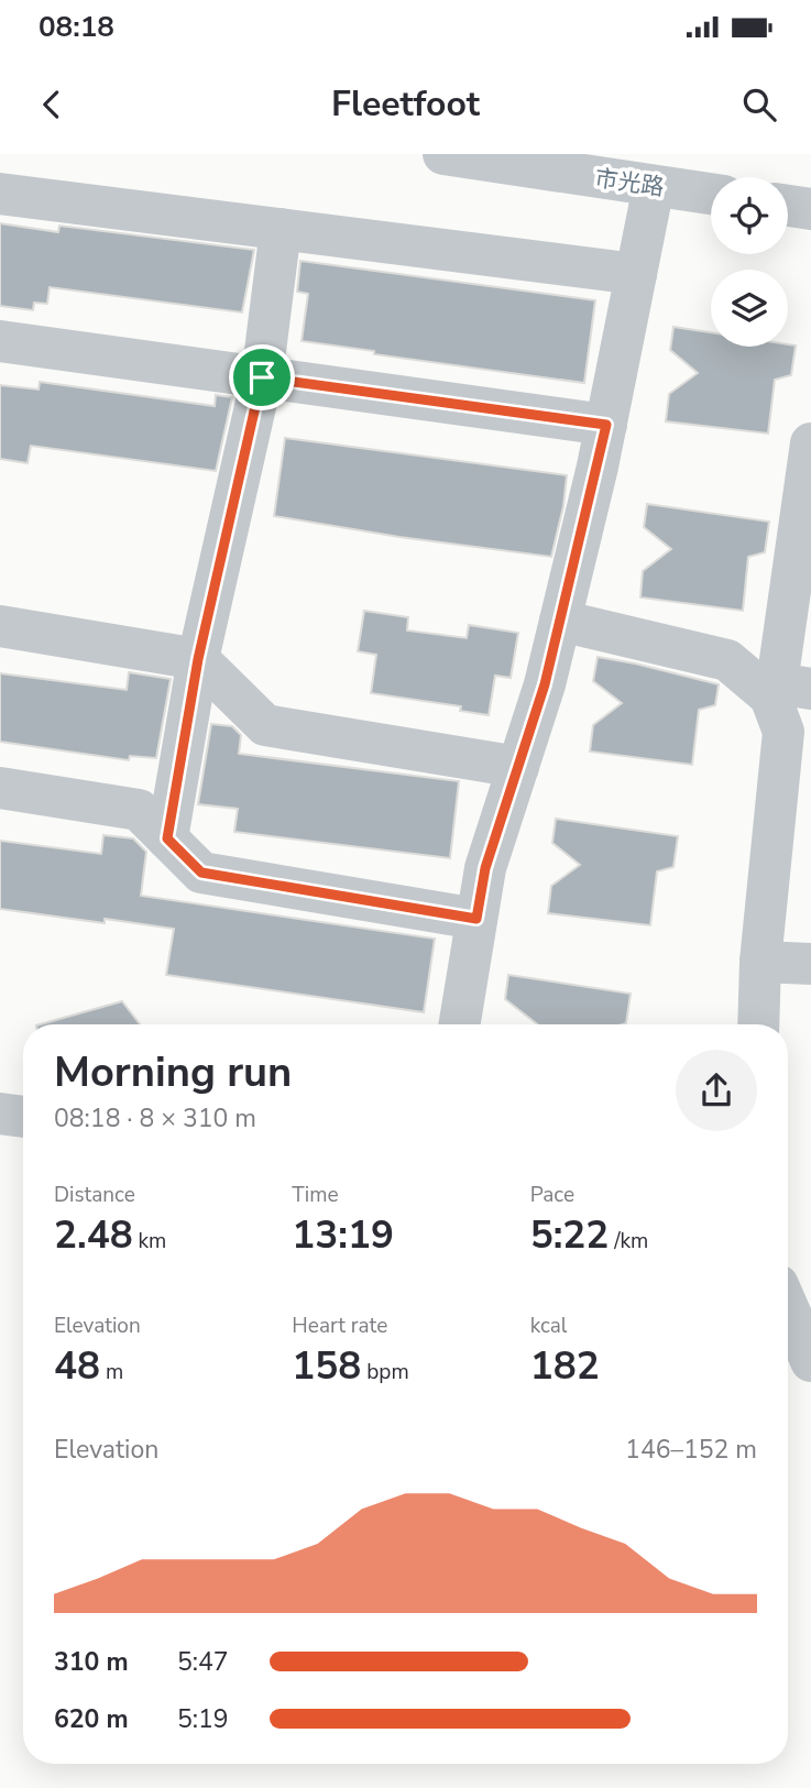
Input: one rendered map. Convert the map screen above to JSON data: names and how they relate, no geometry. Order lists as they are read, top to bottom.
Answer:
{
  "streets": {
    "street": ["市光路"]
  },
  "page": {
    "status": "08:18",
    "header": "Fleetfoot",
    "heading": ["Morning run", "08:18 · 8 × 310 m"],
    "stats": [
      ["Distance", "2.48 km"],
      ["Time", "13:19"],
      ["Pace", "5:22 /km"],
      ["Elevation", "48 m"],
      ["Heart rate", "158 bpm"],
      ["kcal", "182"]
    ],
    "chart": ["Elevation", "146–152 m"],
    "list": [
      {
        "name": "310 m",
        "note": "5:47"
      },
      {
        "name": "620 m",
        "note": "5:19"
      }
    ]
  }
}
